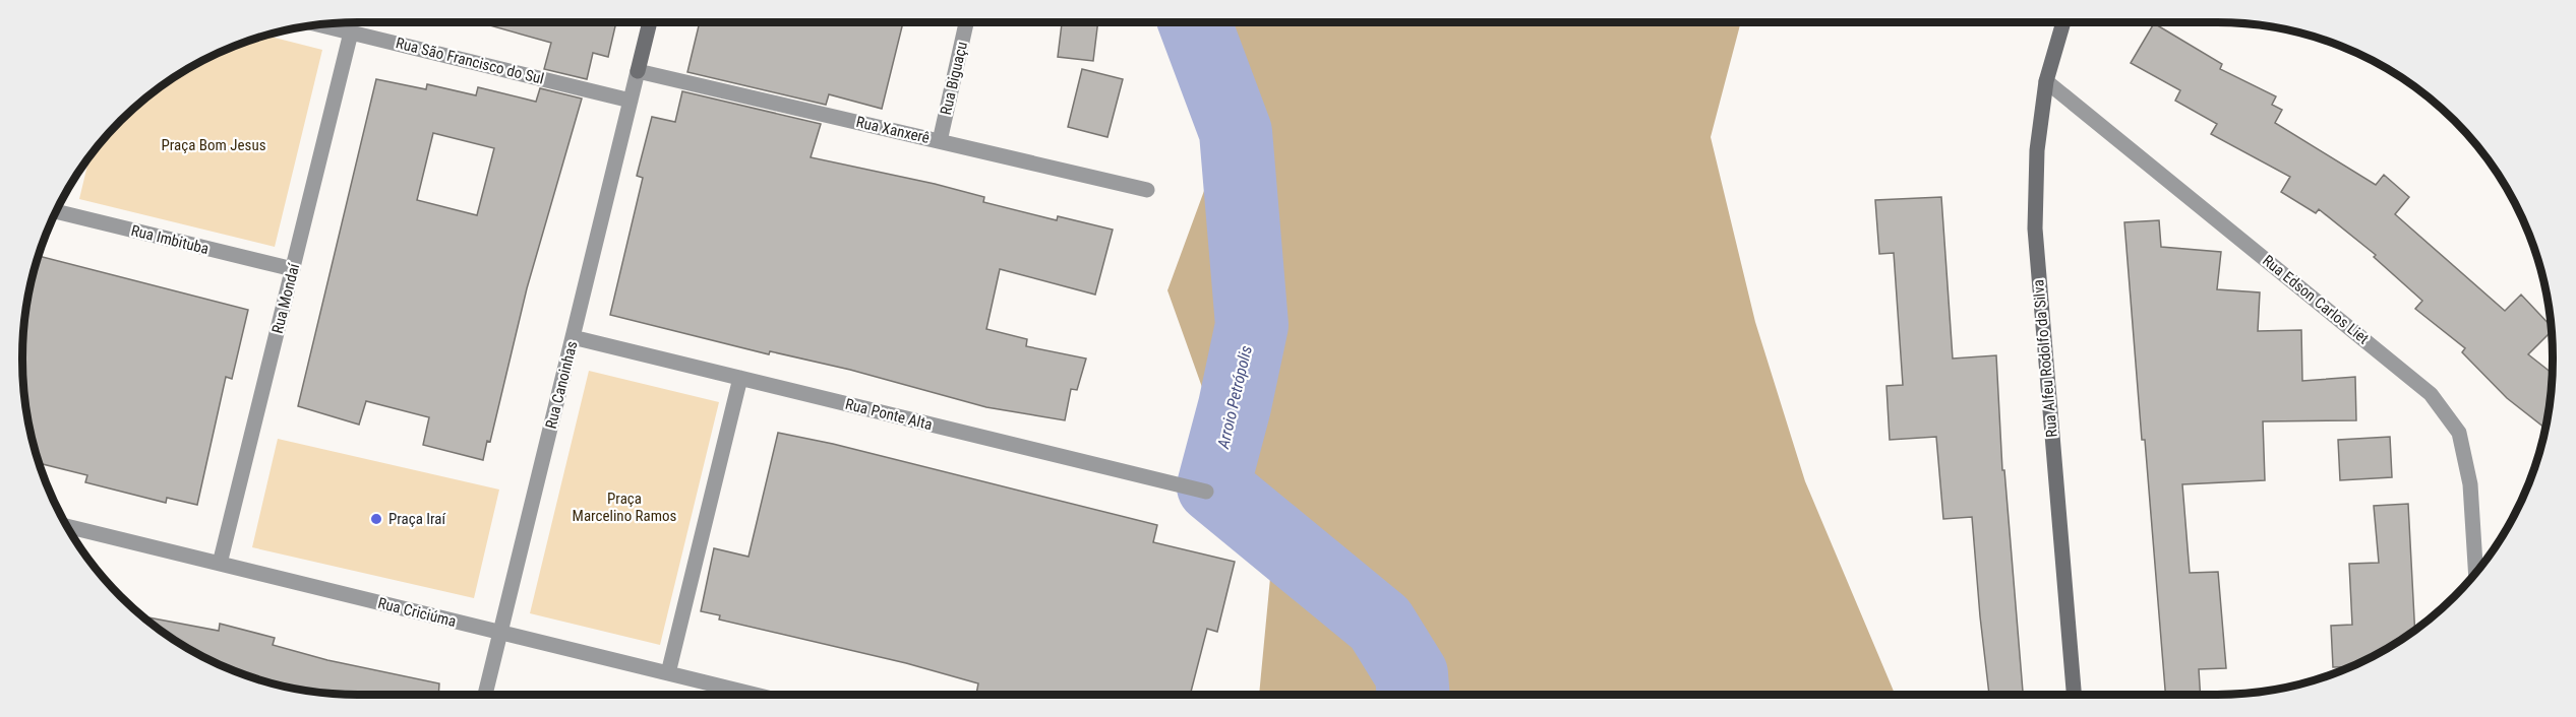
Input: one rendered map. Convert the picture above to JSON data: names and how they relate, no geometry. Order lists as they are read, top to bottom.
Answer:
{
  "streets": {
    "street": [
      "Rua São Francisco do Sul",
      "Rua Biguaçu",
      "Rua Xanxerê",
      "Rua Imbituba",
      "Rua Mondaí",
      "Rua Edson Carlos Liet",
      "Rua Alfeu Rodolfo da Silva",
      "Rua Canoinhas",
      "Rua Ponte Alta",
      "Rua Criciúma"
    ]
  },
  "crossings": [
    ["Rua São Francisco do Sul", "Rua Mondaí"],
    ["Rua São Francisco do Sul", "Rua Canoinhas"],
    ["Rua Biguaçu", "Rua Xanxerê"],
    ["Rua Xanxerê", "Rua Canoinhas"],
    ["Rua Imbituba", "Rua Mondaí"],
    ["Rua Mondaí", "Rua Criciúma"],
    ["Rua Edson Carlos Liet", "Rua Alfeu Rodolfo da Silva"],
    ["Rua Canoinhas", "Rua Ponte Alta"],
    ["Rua Canoinhas", "Rua Criciúma"]
  ],
  "water": ["Arroio Petrópolis"],
  "parks": ["Praça Bom Jesus", "Praça Marcelino Ramos"],
  "places": ["Praça Iraí"]
}
